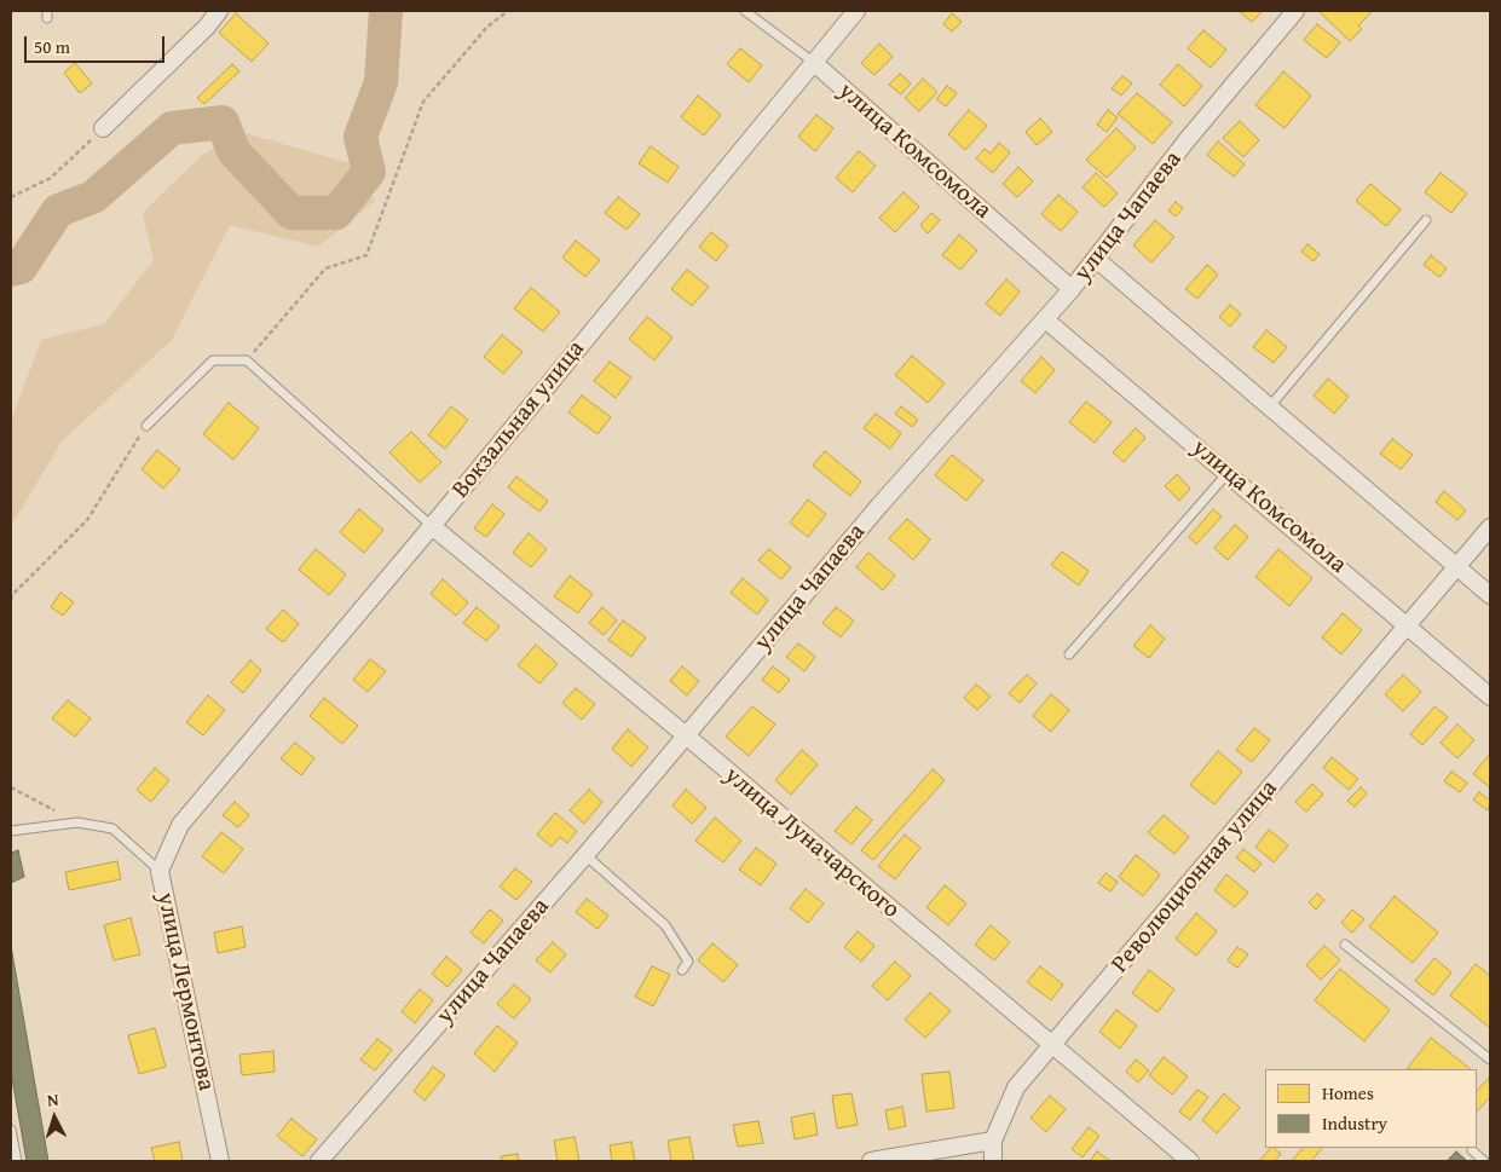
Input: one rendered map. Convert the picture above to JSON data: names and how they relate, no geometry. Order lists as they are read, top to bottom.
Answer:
{
  "streets": {
    "street": [
      "улица Комсомола",
      "улица Чапаева",
      "Вокзальная улица",
      "улица Луначарского",
      "Революционная улица",
      "улица Лермонтова"
    ]
  },
  "crossings": [
    ["улица Комсомола", "улица Чапаева"],
    ["улица Комсомола", "Вокзальная улица"],
    ["улица Комсомола", "Революционная улица"],
    ["улица Чапаева", "улица Луначарского"],
    ["Вокзальная улица", "улица Луначарского"],
    ["Вокзальная улица", "улица Лермонтова"],
    ["улица Луначарского", "Революционная улица"]
  ],
  "legend": ["Homes", "Industry"],
  "scale_bar": "50 m",
  "north": "top"
}
